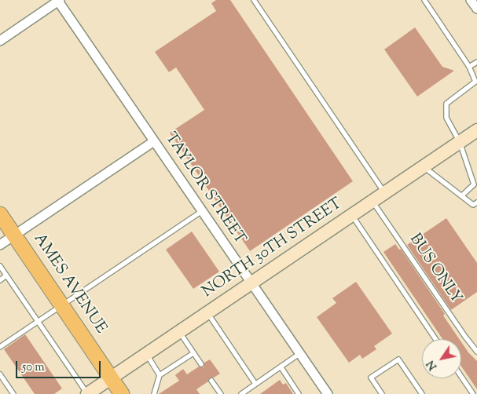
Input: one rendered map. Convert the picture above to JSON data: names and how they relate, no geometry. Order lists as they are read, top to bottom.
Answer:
{
  "streets": {
    "main road": ["NORTH 30TH STREET", "AMES AVENUE"],
    "street": ["TAYLOR STREET"],
    "lane": ["BUS ONLY"]
  },
  "crossings": [
    ["TAYLOR STREET", "NORTH 30TH STREET"],
    ["NORTH 30TH STREET", "BUS ONLY"],
    ["NORTH 30TH STREET", "AMES AVENUE"]
  ],
  "scale_bar": "50 m",
  "north": "bottom left"
}
